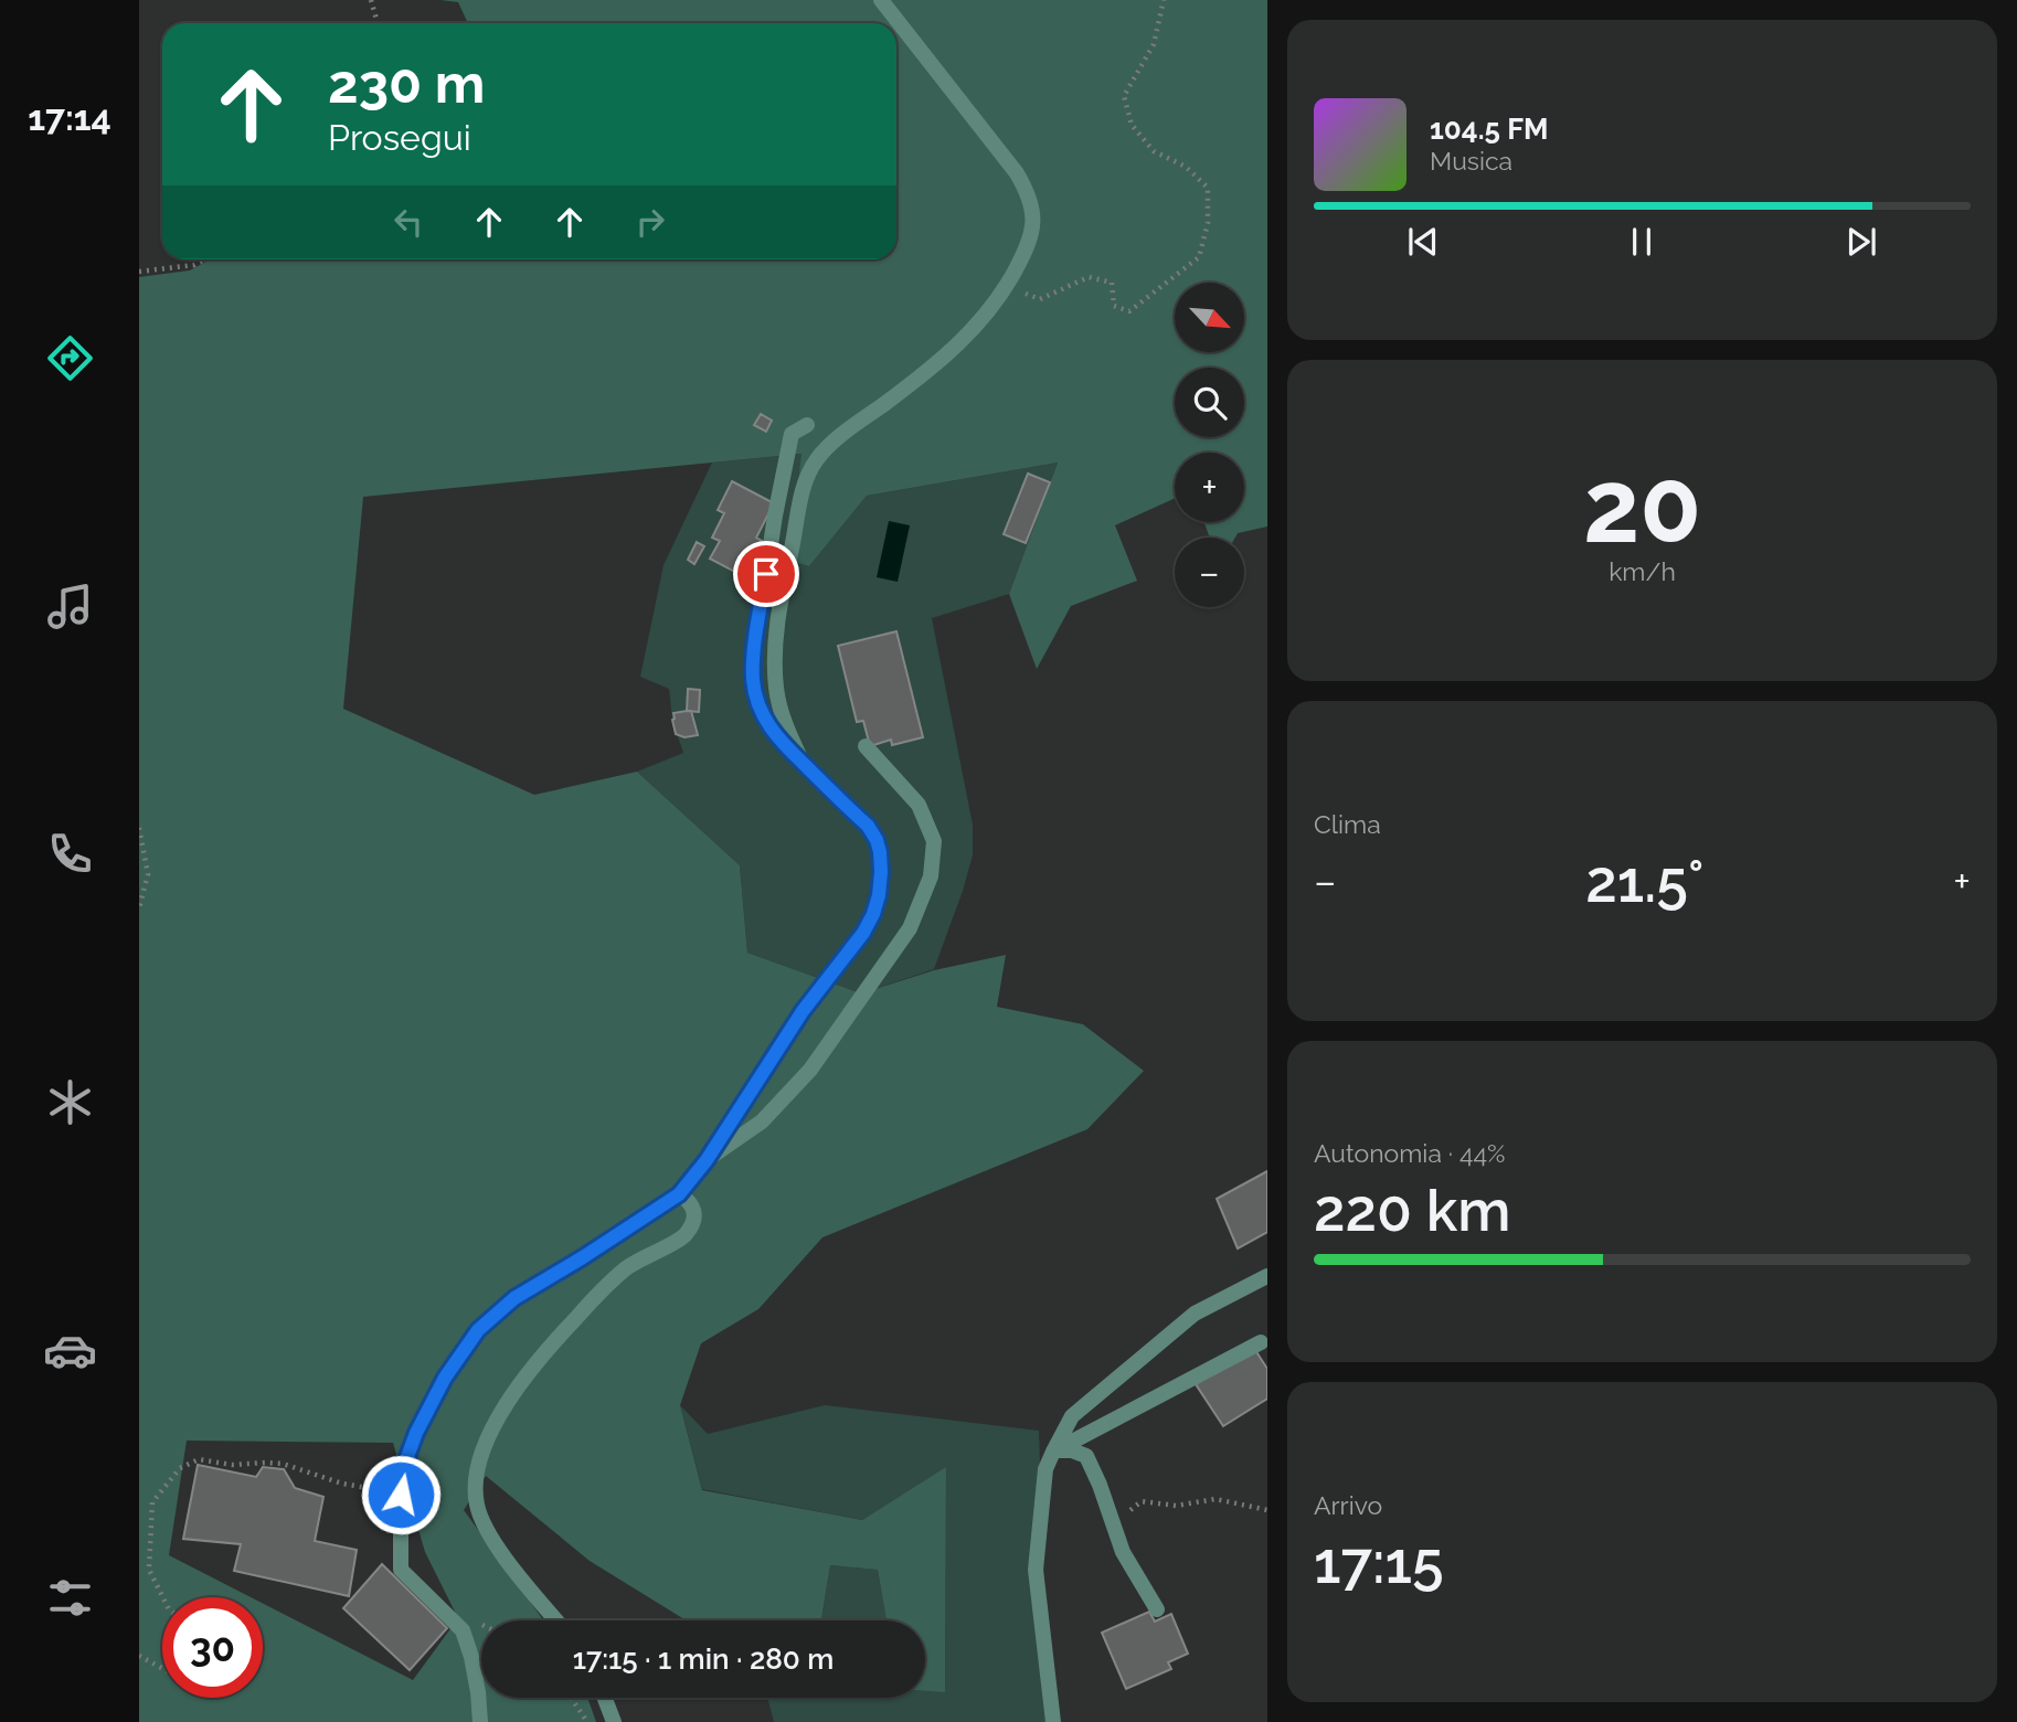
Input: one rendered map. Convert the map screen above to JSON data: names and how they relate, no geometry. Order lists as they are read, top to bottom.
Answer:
{
  "north": "bottom right",
  "page": {
    "tabs": "17:14",
    "turn": ["230 m", "Prosegui"],
    "song": ["104.5 FM", "Musica"],
    "map_buttons": ["+", "−"],
    "tile": [
      ["20", "km/h"],
      "Clima",
      ["Autonomia · 44%", "220 km"],
      ["Arrivo", "17:15"]
    ],
    "heat": ["−", "21.5°", "+"],
    "limit": "30",
    "trip": "17:15 · 1 min · 280 m"
  }
}
